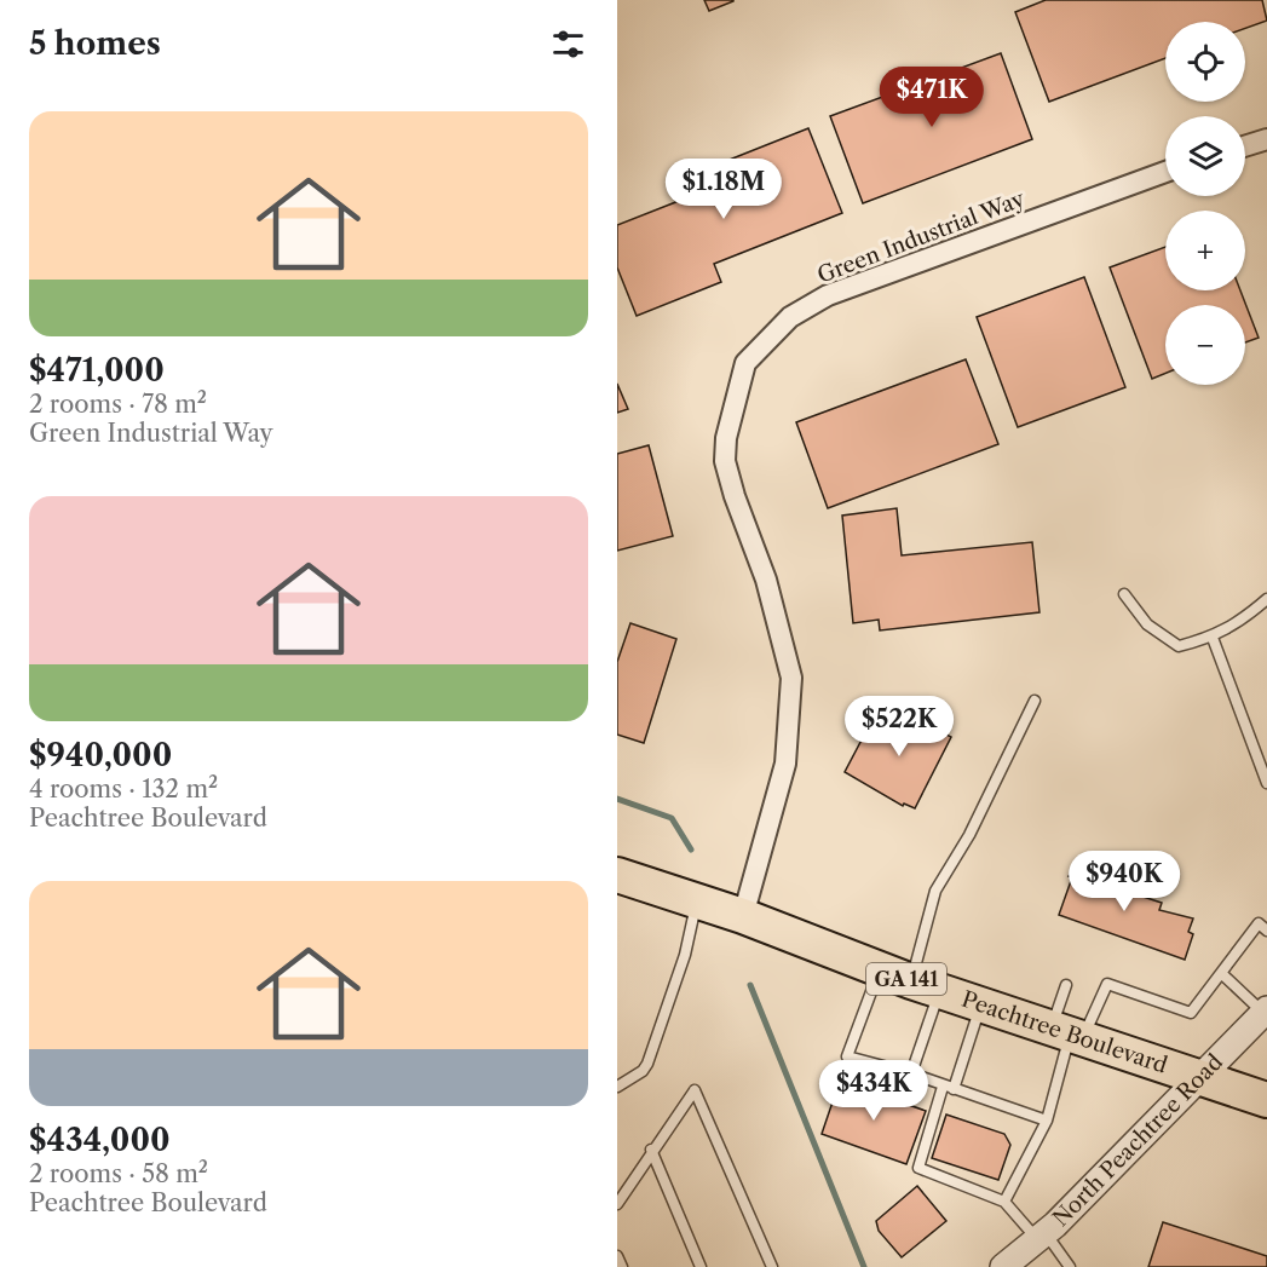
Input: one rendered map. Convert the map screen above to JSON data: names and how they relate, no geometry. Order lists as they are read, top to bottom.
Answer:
{
  "streets": {
    "highway": ["GA 141", "Peachtree Boulevard"],
    "street": ["Green Industrial Way", "North Peachtree Road"]
  },
  "crossings": [
    ["Green Industrial Way", "Peachtree Boulevard"],
    ["Peachtree Boulevard", "North Peachtree Road"]
  ],
  "page": {
    "heading": "5 homes",
    "map_buttons": ["+", "−"],
    "price": [
      "$471K",
      "$1.18M",
      "$522K",
      "$940K",
      "$434K"
    ],
    "list": [
      {
        "name": "$471,000",
        "note": "2 rooms · 78 m² · Green Industrial Way"
      },
      {
        "name": "$940,000",
        "note": "4 rooms · 132 m² · Peachtree Boulevard"
      },
      {
        "name": "$434,000",
        "note": "2 rooms · 58 m² · Peachtree Boulevard"
      }
    ]
  }
}
